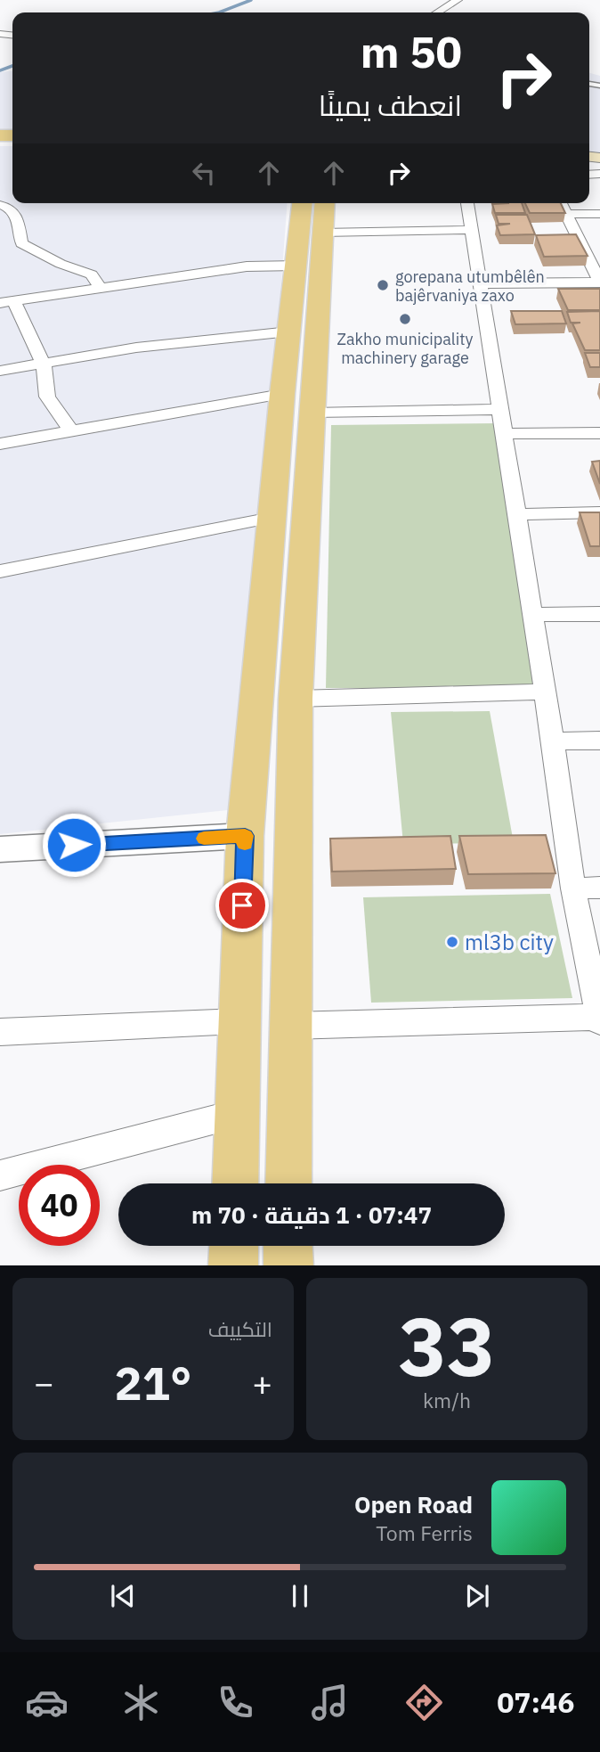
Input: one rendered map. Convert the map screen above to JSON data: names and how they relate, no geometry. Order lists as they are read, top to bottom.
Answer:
{
  "places": ["gorepana utumbêlên bajêrvaniya zaxo", "Zakho municipality machinery garage", "ml3b city"],
  "page": {
    "turn": ["50 m", "انعطف يمينًا"],
    "limit": "40",
    "trip": "07:47 · 1 دقيقة · 70 m",
    "tile": [
      ["33", "km/h"],
      "التكييف"
    ],
    "heat": ["−", "21°", "+"],
    "song": ["Open Road", "Tom Ferris"],
    "tabs": "07:46"
  }
}
